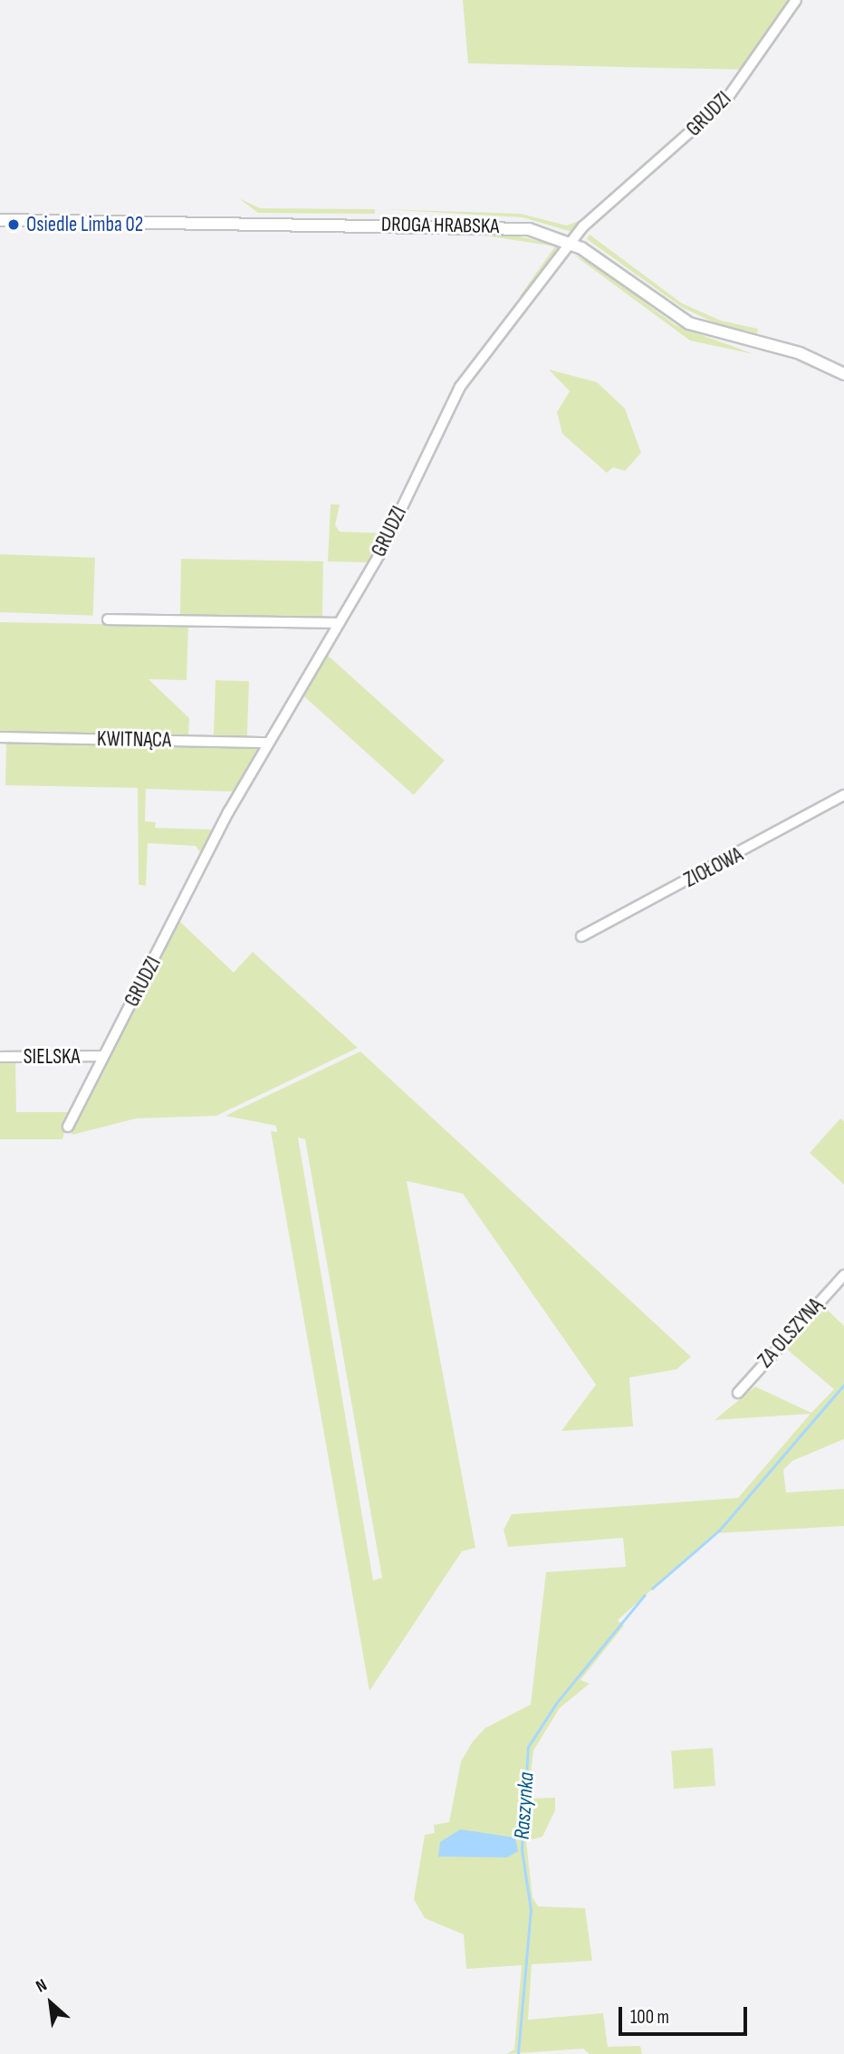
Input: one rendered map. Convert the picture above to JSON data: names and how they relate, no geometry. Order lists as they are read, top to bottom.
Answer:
{
  "streets": {
    "street": [
      "GRUDZI",
      "DROGA HRABSKA",
      "KWITNĄCA",
      "ZIOŁOWA",
      "SIELSKA",
      "ZA OLSZYNĄ"
    ]
  },
  "crossings": [
    ["GRUDZI", "DROGA HRABSKA"],
    ["GRUDZI", "KWITNĄCA"],
    ["GRUDZI", "SIELSKA"]
  ],
  "water": ["Raszynka"],
  "places": ["Osiedle Limba 02"],
  "scale_bar": "100 m",
  "north": "top left"
}
